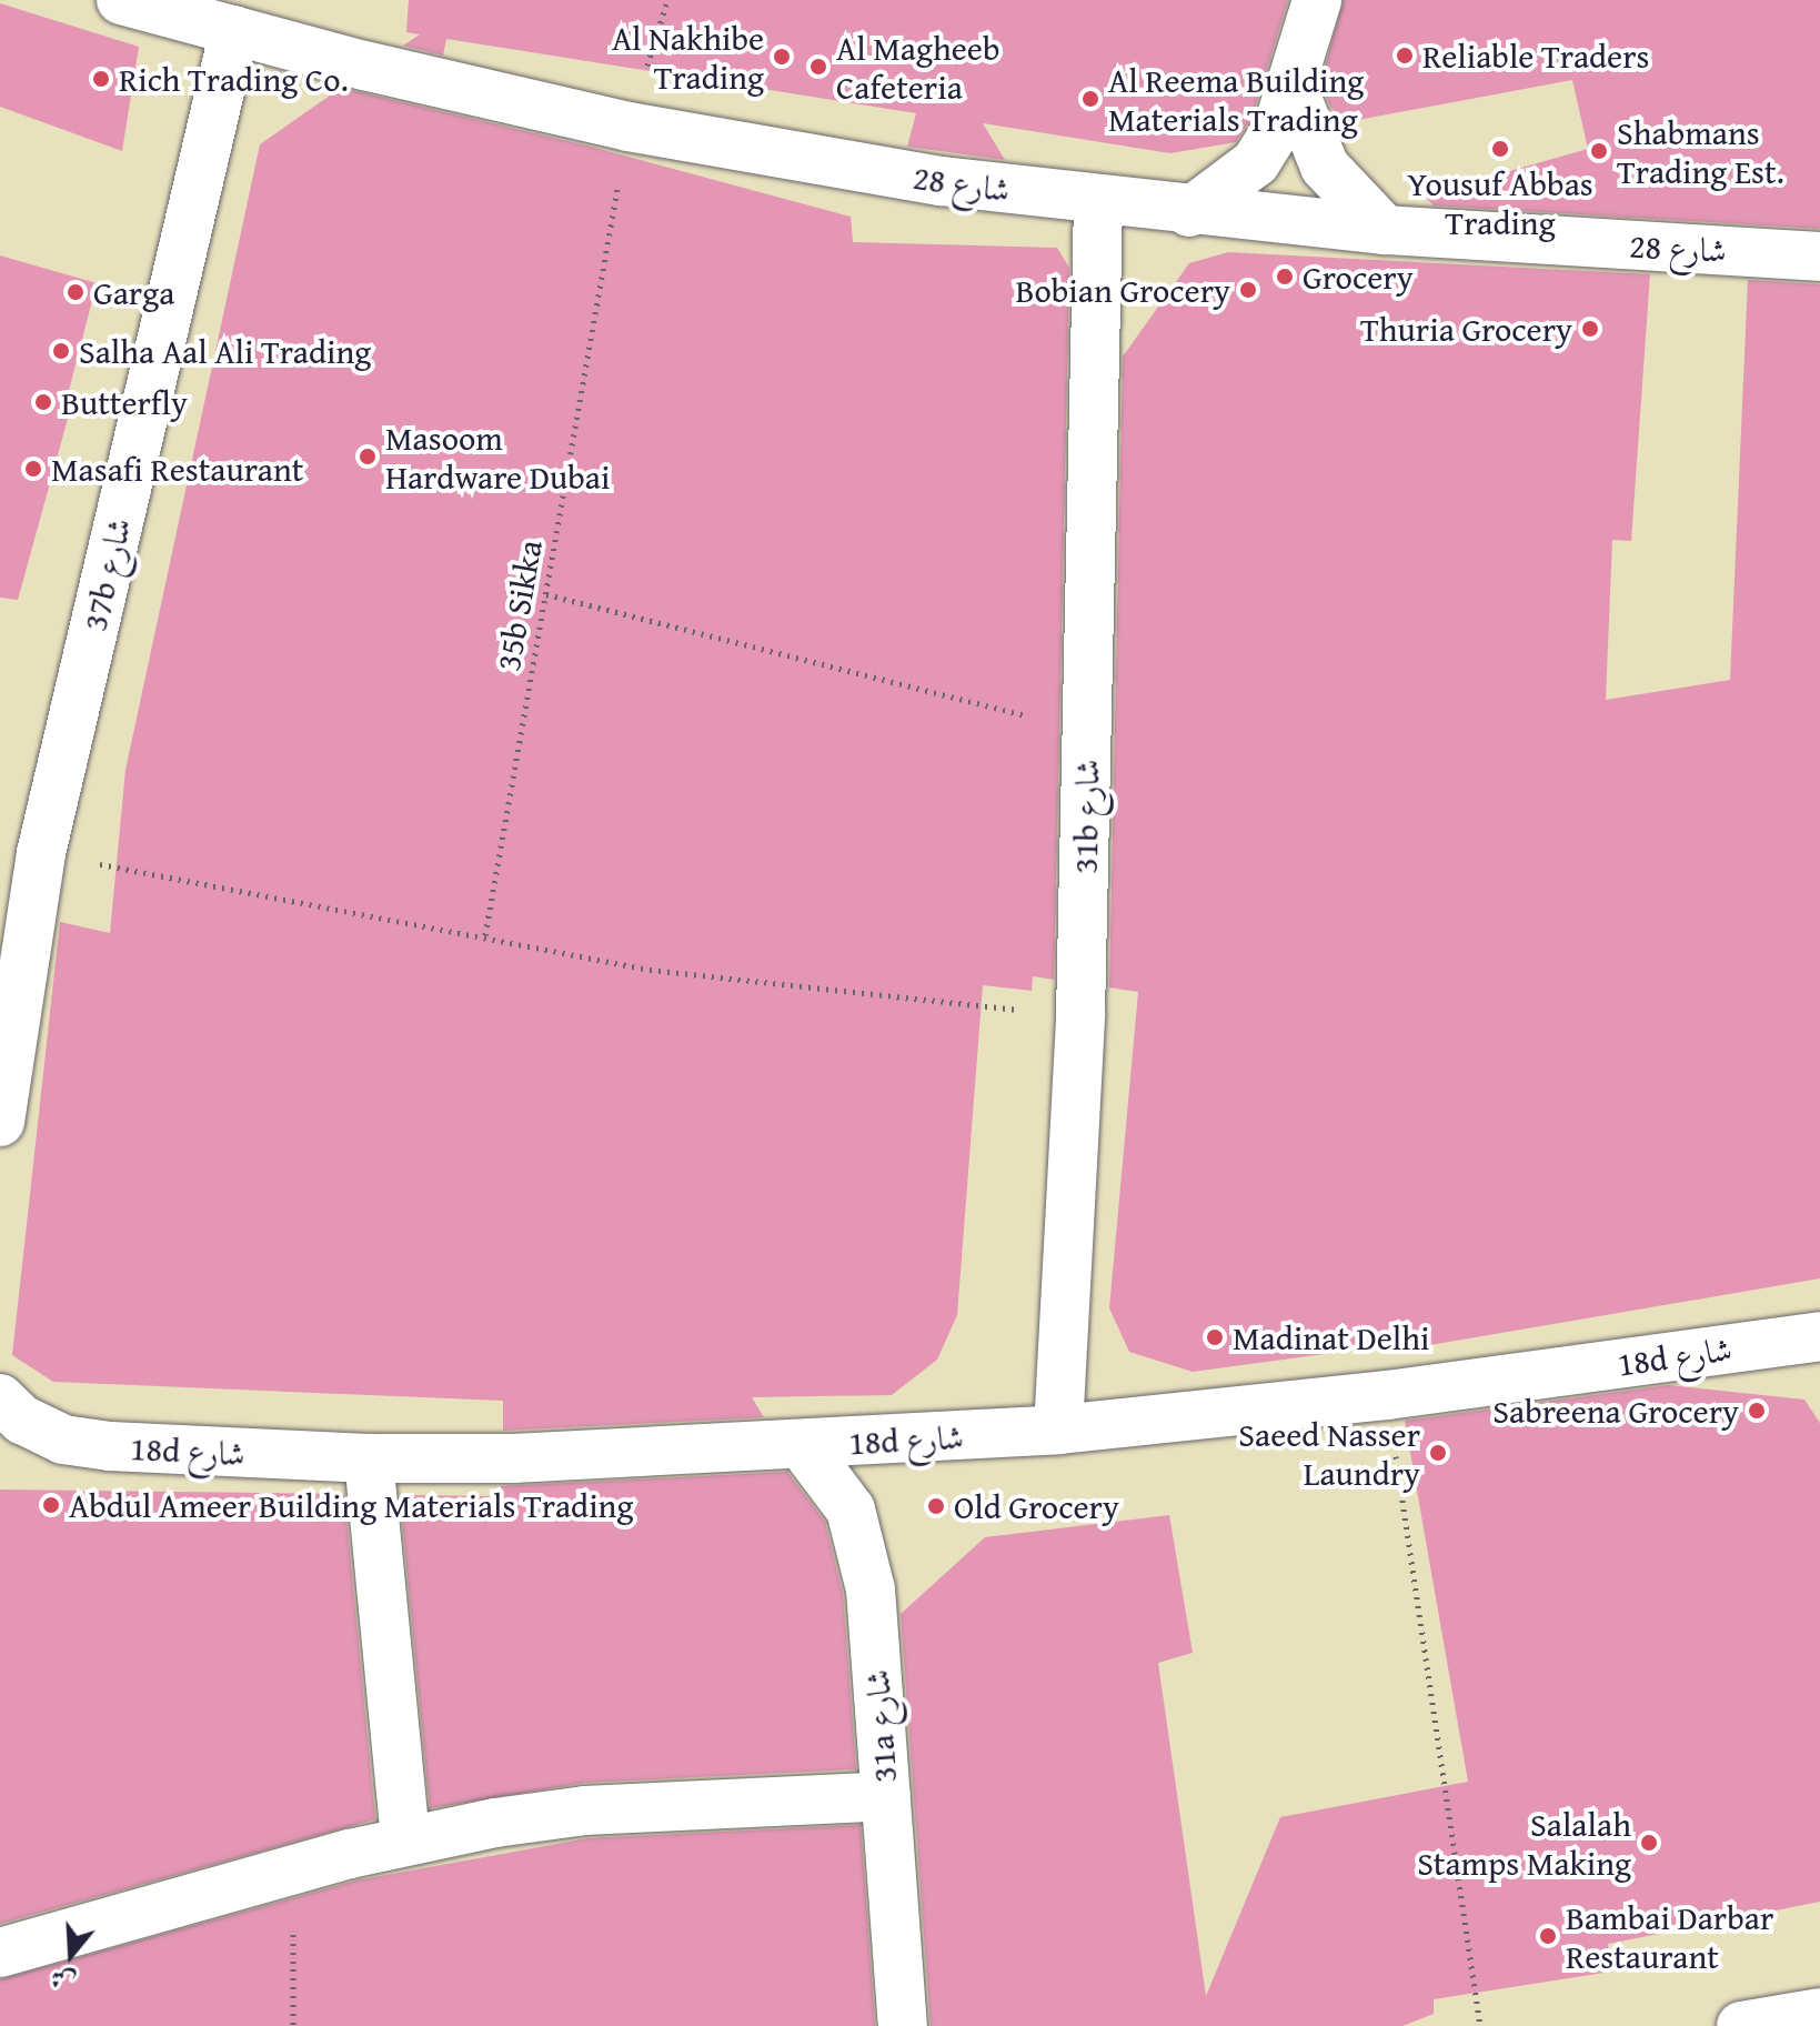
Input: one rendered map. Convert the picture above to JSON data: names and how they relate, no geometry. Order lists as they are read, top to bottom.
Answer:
{
  "streets": {
    "street": [
      "شارع 28",
      "37b شارع",
      "31b شارع",
      "18d شارع",
      "31a شارع"
    ],
    "path": ["35b Sikka"]
  },
  "crossings": [
    ["شارع 28", "37b شارع"],
    ["شارع 28", "35b Sikka"],
    ["شارع 28", "31b شارع"],
    ["31b شارع", "18d شارع"],
    ["18d شارع", "31a شارع"]
  ],
  "places": [
    "Reliable Traders",
    "Al Nakhibe Trading",
    "Al Magheeb Cafeteria",
    "Rich Trading Co.",
    "Al Reema Building Materials Trading",
    "Yousuf Abbas Trading",
    "Shabmans Trading Est.",
    "Grocery",
    "Bobian Grocery",
    "Garga",
    "Thuria Grocery",
    "Salha Aal Ali Trading",
    "Butterfly",
    "Masoom Hardware Dubai",
    "Masafi Restaurant",
    "Madinat Delhi",
    "Sabreena Grocery",
    "Saeed Nasser Laundry",
    "Abdul Ameer Building Materials Trading",
    "Old Grocery",
    "Salalah Stamps Making",
    "Bambai Darbar Restaurant"
  ],
  "north": "bottom"
}
